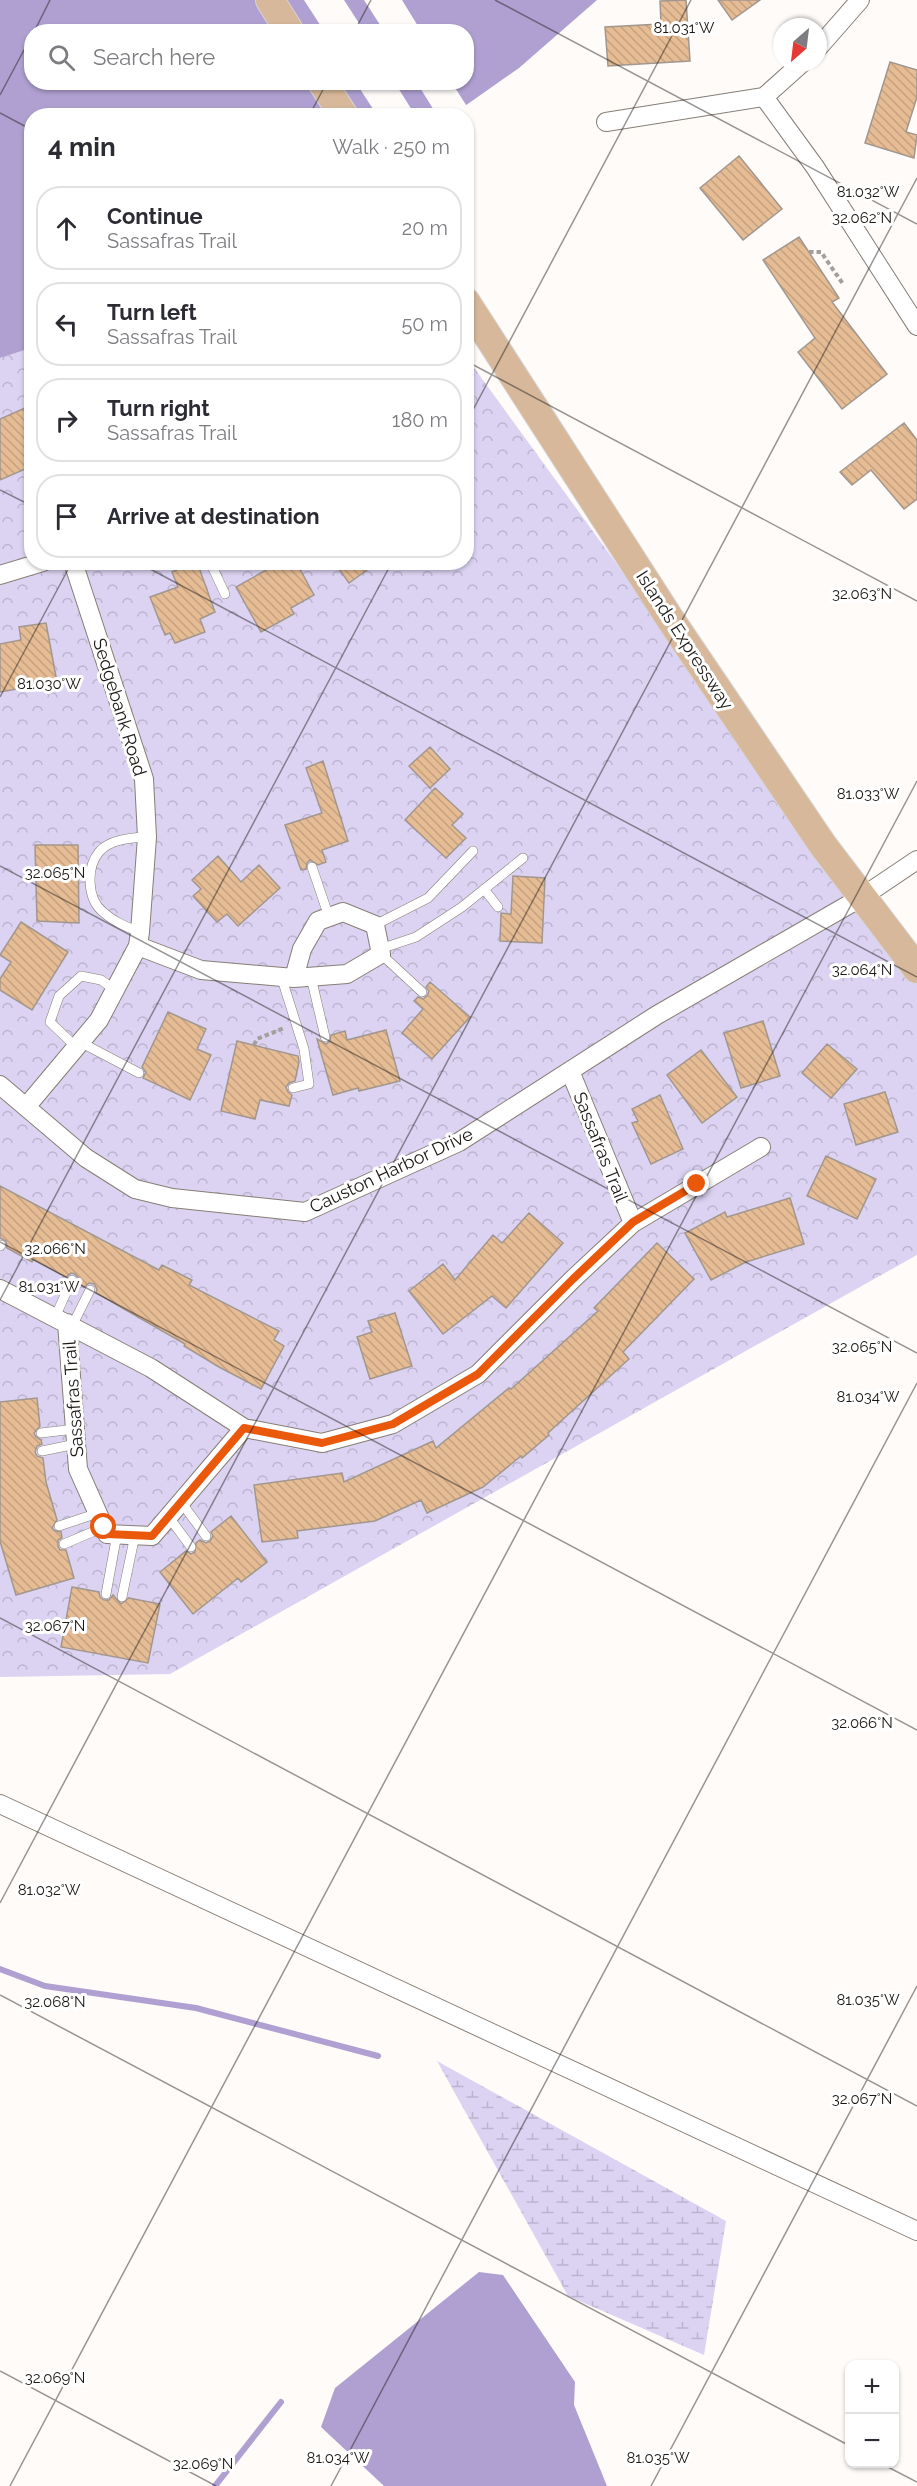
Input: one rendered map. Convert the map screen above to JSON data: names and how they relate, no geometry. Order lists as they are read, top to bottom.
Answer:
{
  "streets": {
    "main road": ["Islands Expressway"],
    "street": ["Sedgebank Road", "Sassafras Trail", "Causton Harbor Drive"]
  },
  "crossings": [
    ["Islands Expressway", "Causton Harbor Drive"],
    ["Sedgebank Road", "Causton Harbor Drive"],
    ["Sassafras Trail", "Causton Harbor Drive"]
  ],
  "north": "bottom left",
  "page": {
    "search": "Search here",
    "heading": ["4 min", "Walk · 250 m"],
    "list": [
      ["Continue", "Sassafras Trail", "20 m"],
      ["Turn left", "Sassafras Trail", "50 m"],
      ["Turn right", "Sassafras Trail", "180 m"],
      "Arrive at destination"
    ],
    "map_buttons": ["+", "−"]
  },
  "coordinates": [
    "81.031°W",
    "81.032°W",
    "32.062°N",
    "32.063°N",
    "81.030°W",
    "81.033°W",
    "32.065°N",
    "32.064°N",
    "32.066°N",
    "81.034°W",
    "32.067°N",
    "81.035°W",
    "32.068°N",
    "32.069°N"
  ]
}
